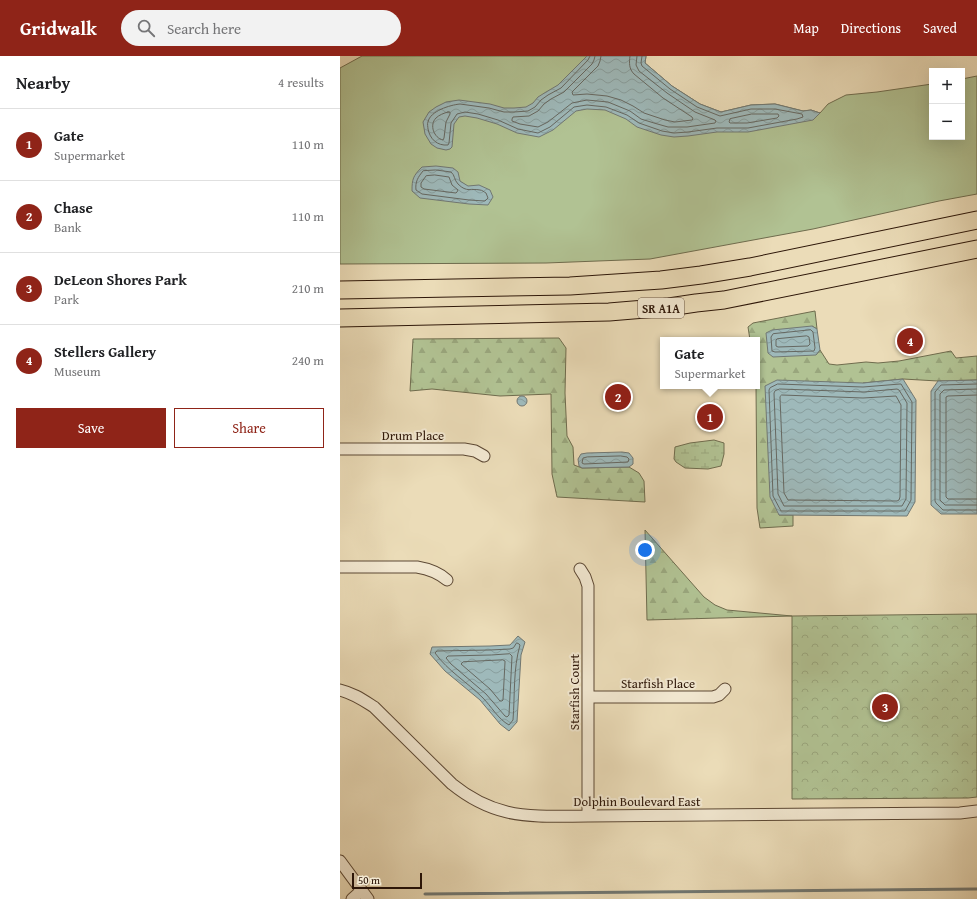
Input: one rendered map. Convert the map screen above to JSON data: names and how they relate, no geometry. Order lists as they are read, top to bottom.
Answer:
{
  "streets": {
    "main road": ["SR A1A"],
    "street": [
      "Drum Place",
      "Starfish Place",
      "Starfish Court",
      "Dolphin Boulevard East"
    ]
  },
  "crossings": [
    ["Starfish Place", "Starfish Court"],
    ["Starfish Court", "Dolphin Boulevard East"]
  ],
  "scale_bar": "50 m",
  "page": {
    "header": "Gridwalk",
    "search": "Search here",
    "nav": ["Map", "Directions", "Saved"],
    "heading": ["Nearby", "4 results"],
    "map_buttons": ["+", "−"],
    "list": [
      {
        "mark": "1",
        "name": "Gate",
        "note": "Supermarket",
        "value": "110 m"
      },
      {
        "mark": "2",
        "name": "Chase",
        "note": "Bank",
        "value": "110 m"
      },
      {
        "mark": "3",
        "name": "DeLeon Shores Park",
        "note": "Park",
        "value": "210 m"
      },
      {
        "mark": "4",
        "name": "Stellers Gallery",
        "note": "Museum",
        "value": "240 m"
      }
    ],
    "pins": [
      "4",
      "2",
      "1",
      "3"
    ],
    "popup": ["Gate", "Supermarket"],
    "buttons": ["Save", "Share"],
    "scale": "50 m"
  }
}
